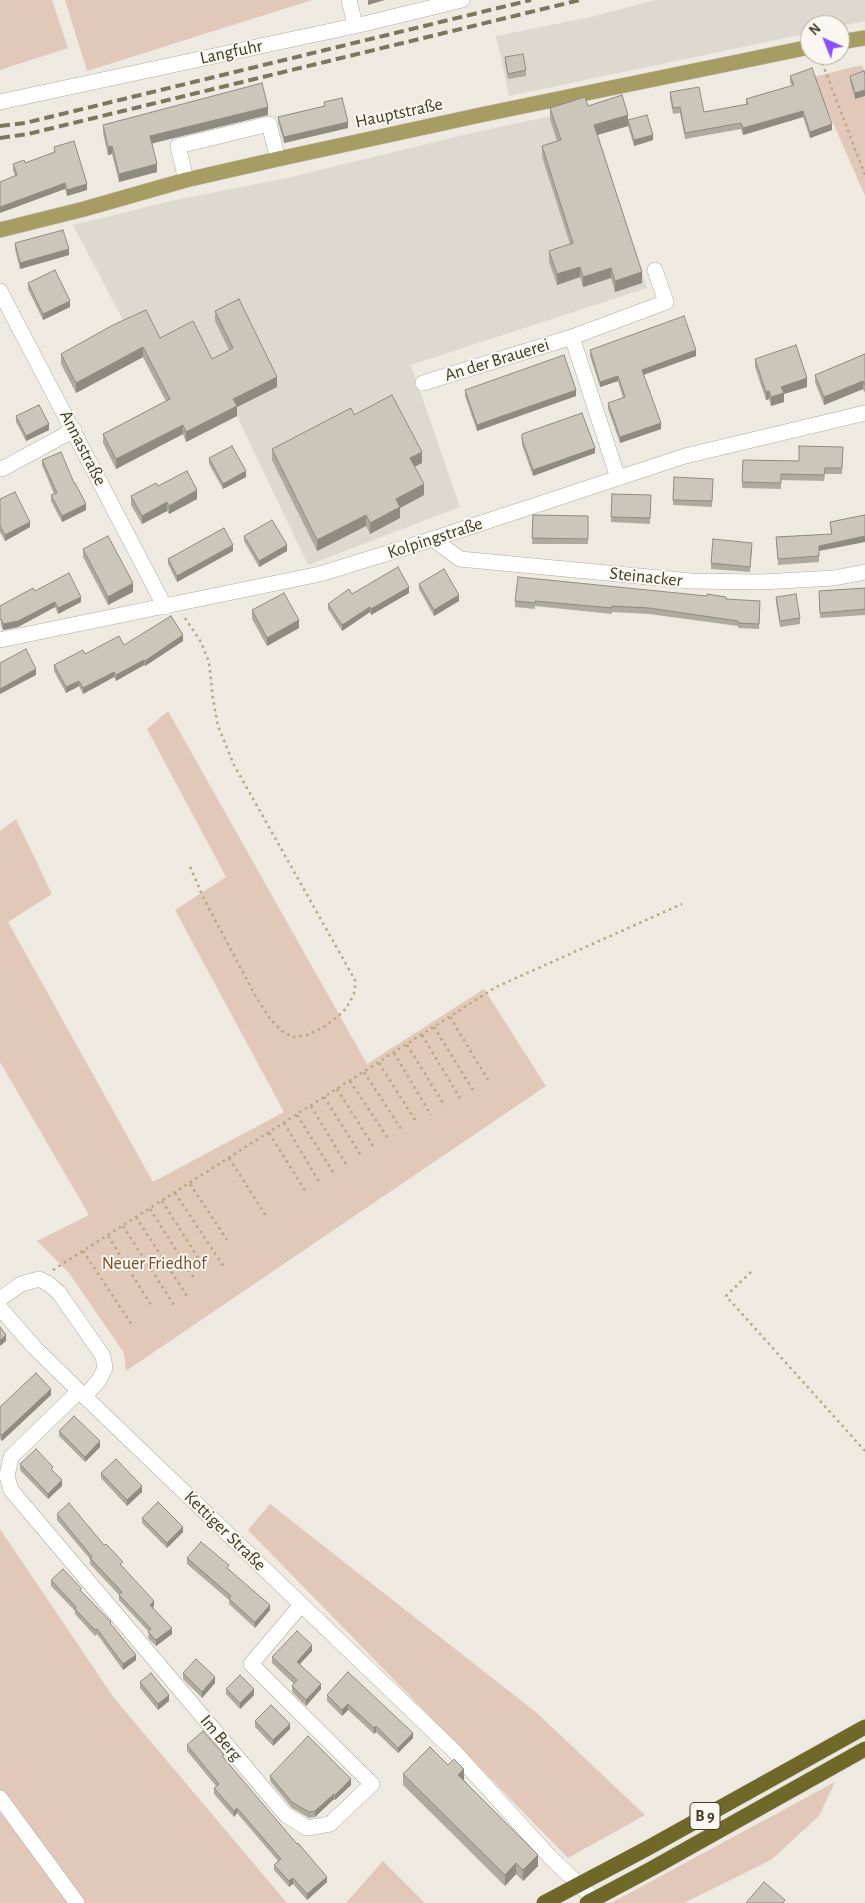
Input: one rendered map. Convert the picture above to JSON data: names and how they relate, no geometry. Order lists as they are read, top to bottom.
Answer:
{
  "streets": {
    "highway": ["B 9"],
    "main road": ["Hauptstraße"],
    "street": [
      "Langfuhr",
      "An der Brauerei",
      "Annastraße",
      "Kolpingstraße",
      "Steinacker",
      "Kettiger Straße",
      "Im Berg"
    ]
  },
  "crossings": [
    ["An der Brauerei", "Kolpingstraße"],
    ["Annastraße", "Kolpingstraße"],
    ["Kolpingstraße", "Steinacker"],
    ["Kettiger Straße", "Im Berg"]
  ],
  "parks": ["Neuer Friedhof"],
  "north": "top left"
}
